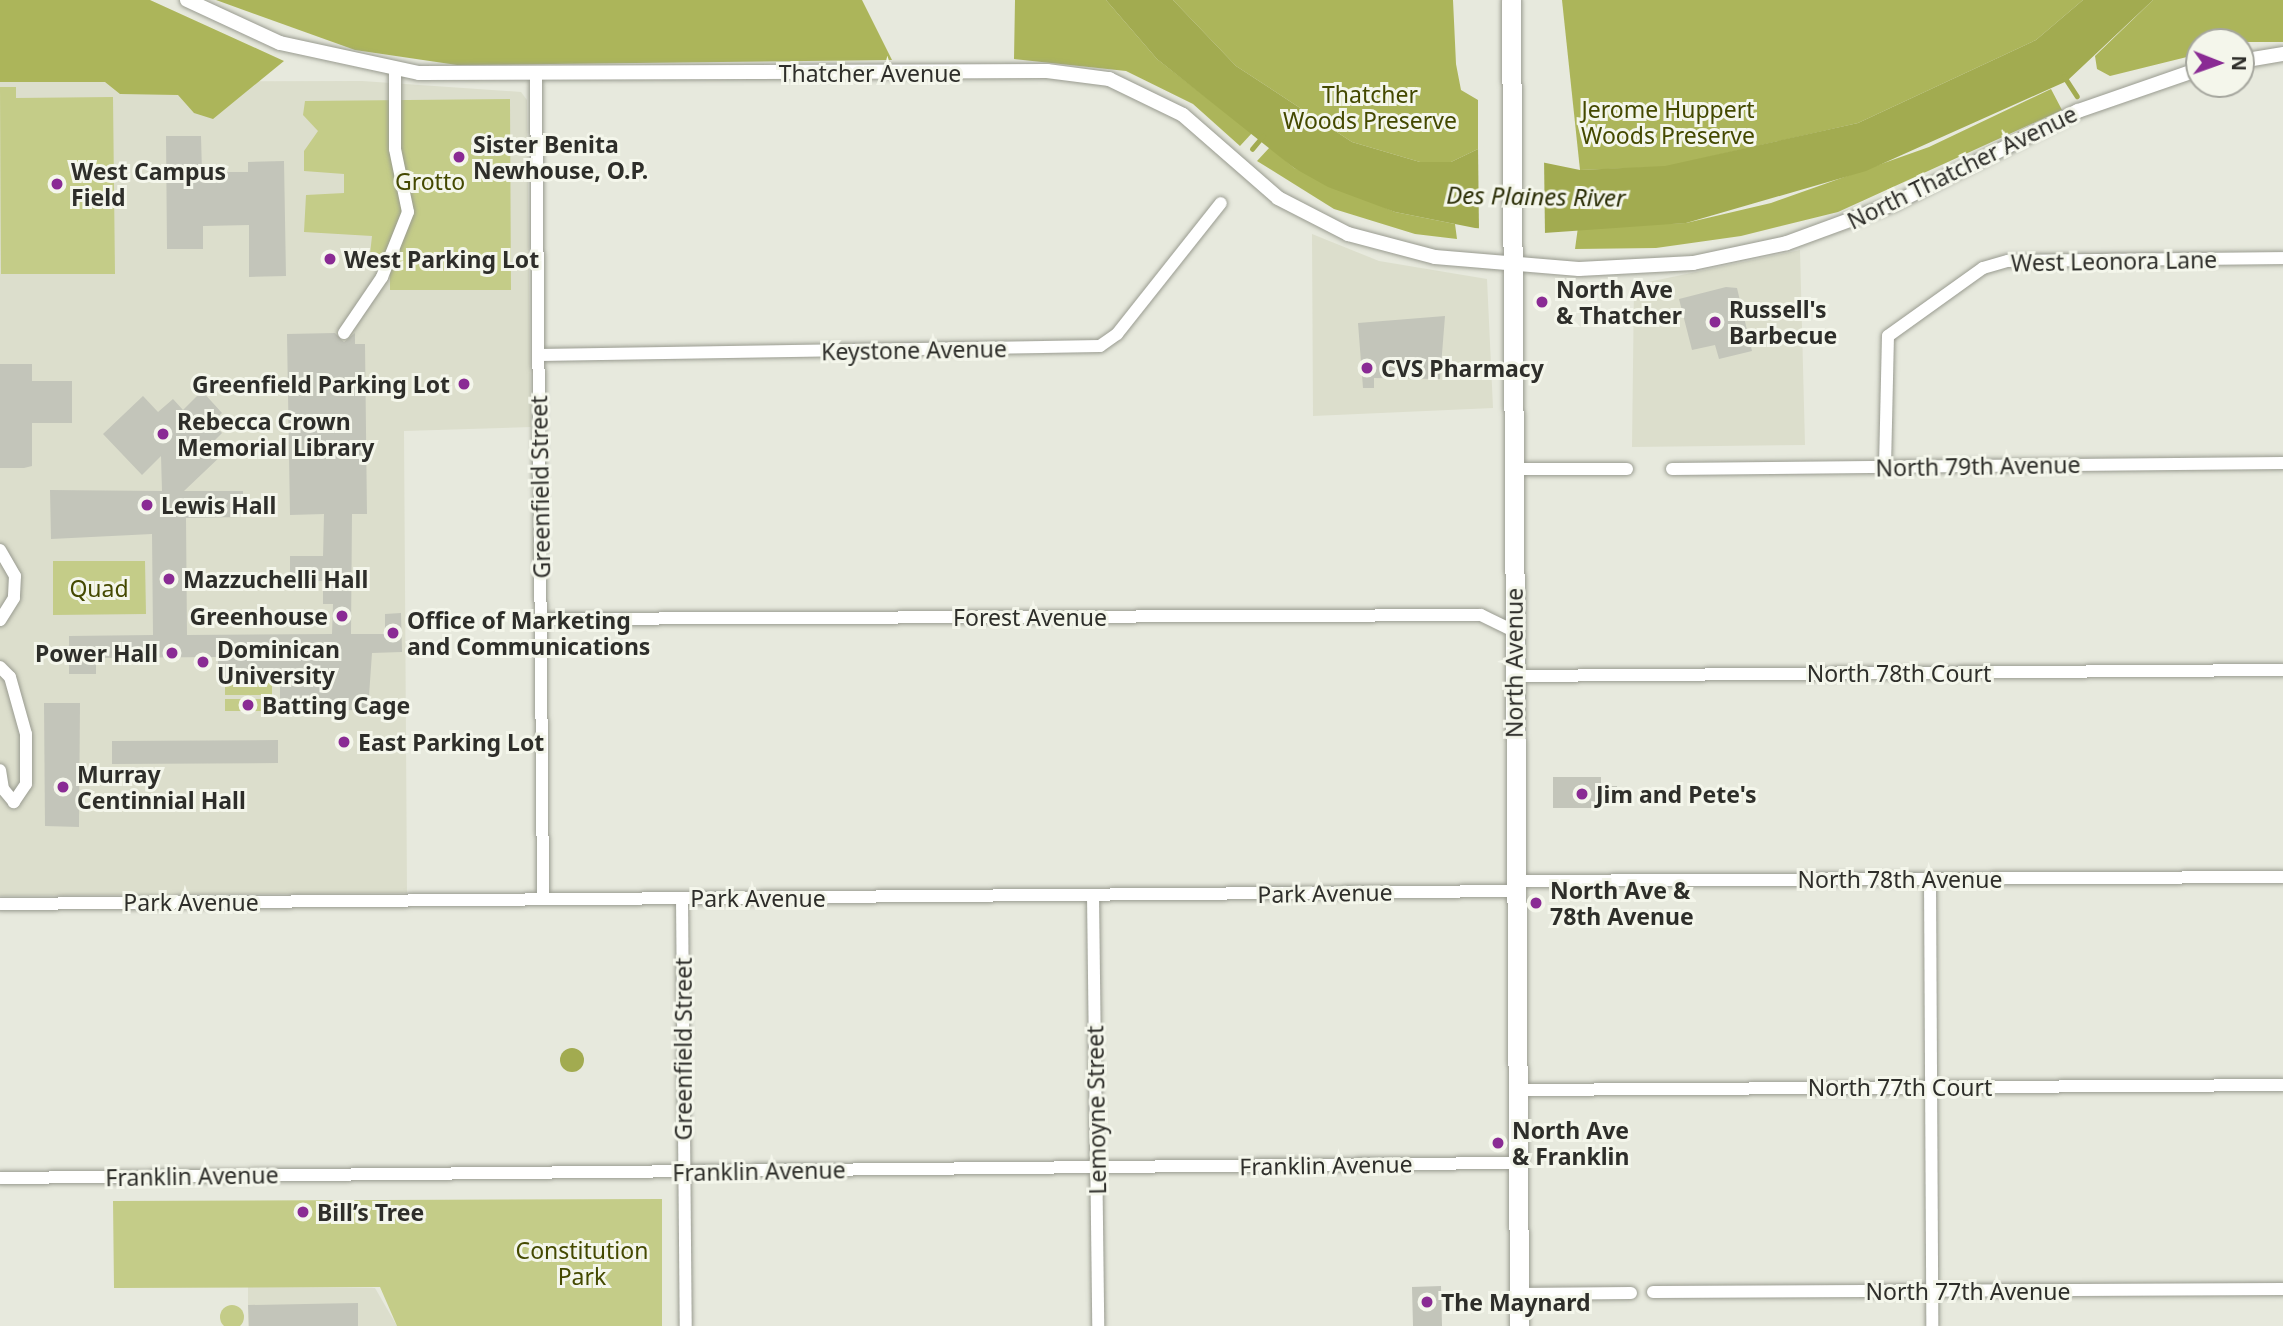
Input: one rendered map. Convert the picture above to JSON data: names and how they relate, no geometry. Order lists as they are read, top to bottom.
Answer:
{
  "streets": {
    "main road": ["North Avenue"],
    "street": [
      "Thatcher Avenue",
      "North Thatcher Avenue",
      "West Leonora Lane",
      "Keystone Avenue",
      "North 79th Avenue",
      "Greenfield Street",
      "Forest Avenue",
      "North 78th Court",
      "North 78th Avenue",
      "Park Avenue",
      "North 77th Court",
      "Lemoyne Street",
      "Franklin Avenue",
      "North 77th Avenue"
    ]
  },
  "crossings": [
    ["Thatcher Avenue", "North Thatcher Avenue"],
    ["Thatcher Avenue", "Greenfield Street"],
    ["Thatcher Avenue", "North Avenue"],
    ["North Thatcher Avenue", "North Avenue"],
    ["West Leonora Lane", "North 79th Avenue"],
    ["Keystone Avenue", "Greenfield Street"],
    ["Greenfield Street", "Forest Avenue"],
    ["Greenfield Street", "Park Avenue"],
    ["Greenfield Street", "Franklin Avenue"],
    ["Forest Avenue", "North Avenue"],
    ["North Avenue", "North 78th Court"],
    ["North Avenue", "North 78th Avenue"],
    ["North Avenue", "Park Avenue"],
    ["North Avenue", "North 77th Court"],
    ["North Avenue", "Franklin Avenue"],
    ["North 78th Avenue", "Park Avenue"],
    ["Park Avenue", "Lemoyne Street"],
    ["Lemoyne Street", "Franklin Avenue"]
  ],
  "water": ["Des Plaines River"],
  "parks": [
    "Thatcher Woods Preserve",
    "Jerome Huppert Woods Preserve",
    "Grotto",
    "Quad",
    "Constitution Park"
  ],
  "places": [
    "Sister Benita Newhouse, O.P.",
    "West Campus Field",
    "West Parking Lot",
    "North Ave & Thatcher",
    "Russell's Barbecue",
    "CVS Pharmacy",
    "Greenfield Parking Lot",
    "Rebecca Crown Memorial Library",
    "Lewis Hall",
    "Mazzuchelli Hall",
    "Greenhouse",
    "Office of Marketing and Communications",
    "Power Hall",
    "Dominican University",
    "Batting Cage",
    "East Parking Lot",
    "Murray Centinnial Hall",
    "Jim and Pete's",
    "North Ave & 78th Avenue",
    "North Ave & Franklin",
    "Bill’s Tree",
    "The Maynard"
  ],
  "north": "right"
}
